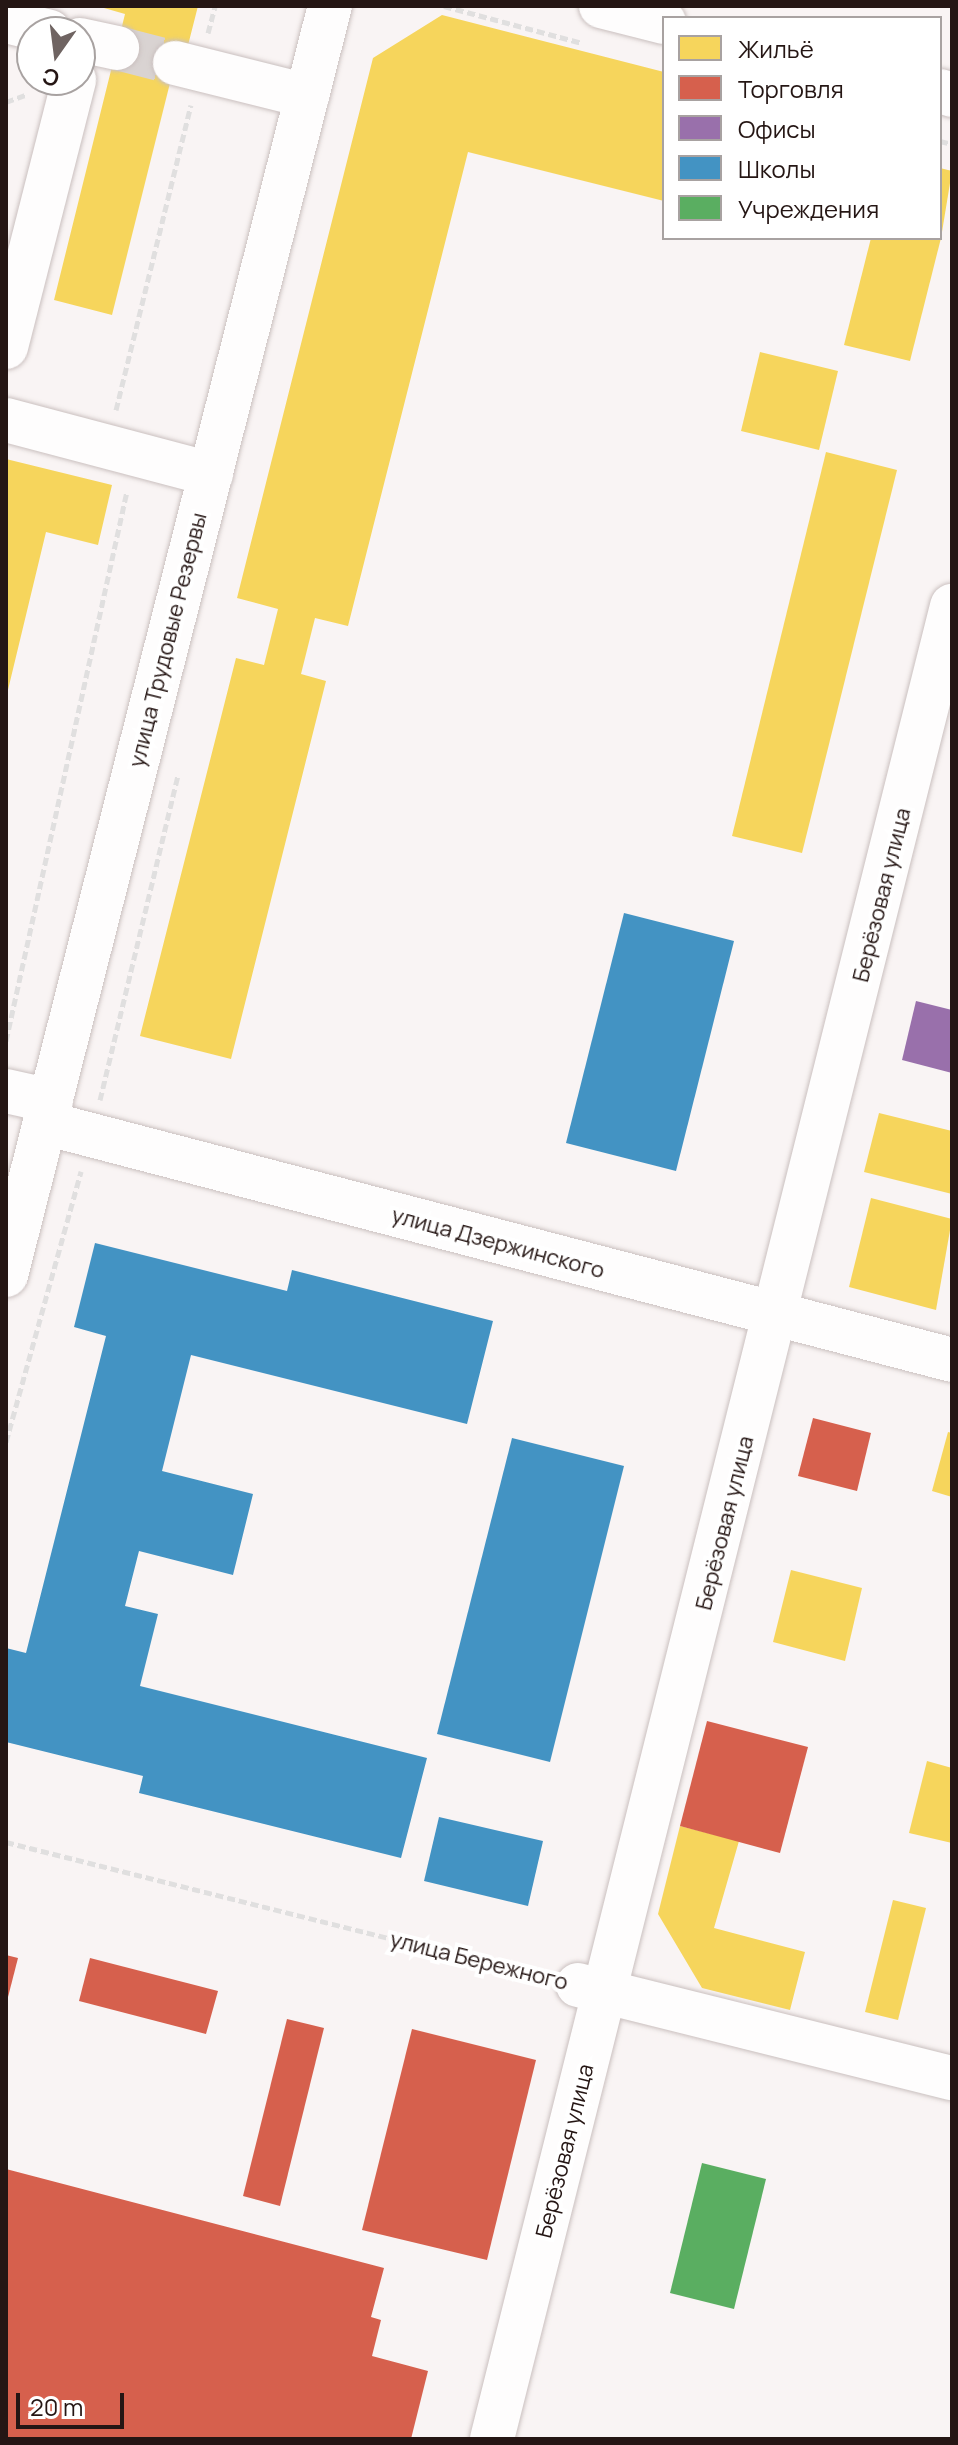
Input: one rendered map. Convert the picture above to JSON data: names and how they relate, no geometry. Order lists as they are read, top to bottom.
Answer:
{
  "streets": {
    "street": ["улица Трудовые Резервы", "Берёзовая улица", "улица Дзержинского"],
    "path": ["улица Бережного"]
  },
  "crossings": [
    ["улица Трудовые Резервы", "улица Дзержинского"],
    ["Берёзовая улица", "улица Дзержинского"],
    ["Берёзовая улица", "улица Бережного"]
  ],
  "legend": [
    "Жильё",
    "Торговля",
    "Офисы",
    "Школы",
    "Учреждения"
  ],
  "scale_bar": "20 m",
  "north": "bottom"
}
